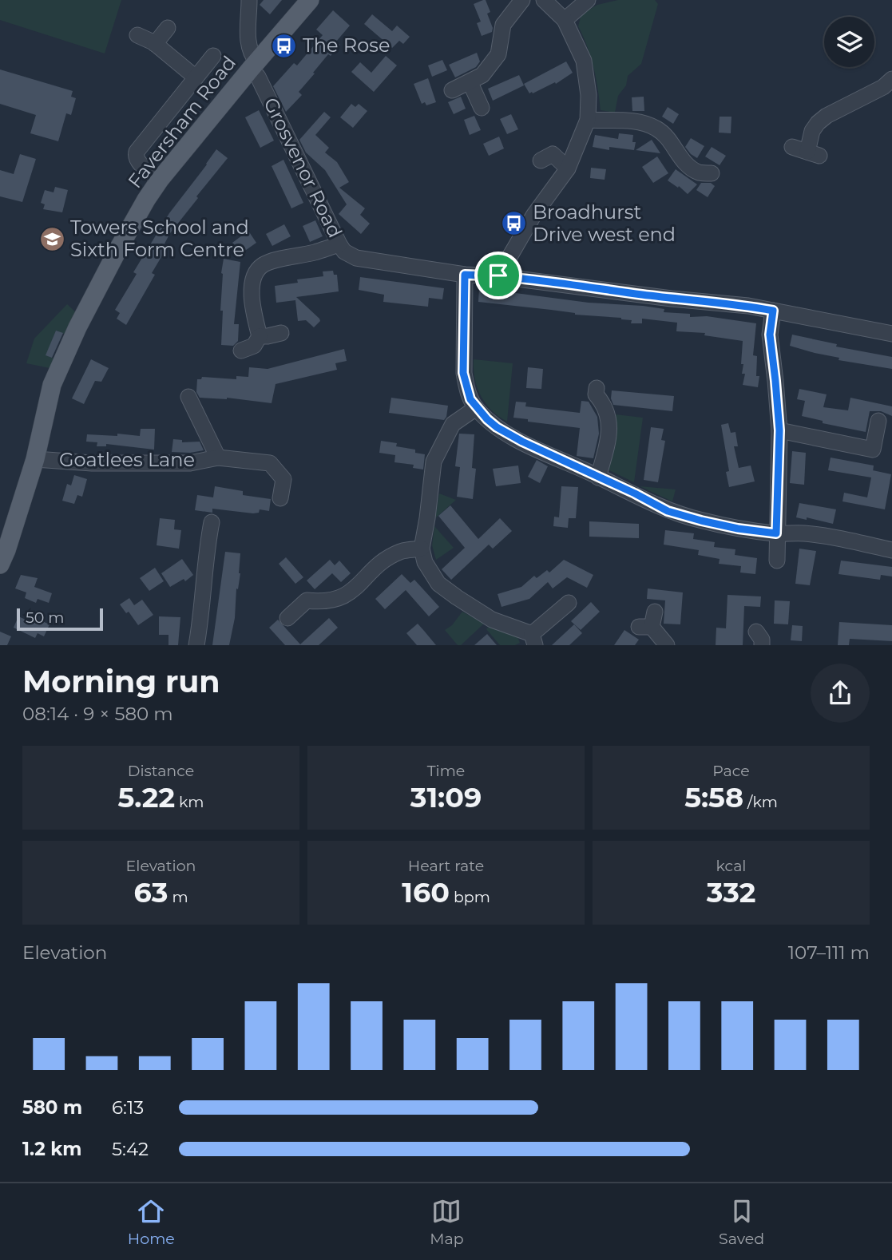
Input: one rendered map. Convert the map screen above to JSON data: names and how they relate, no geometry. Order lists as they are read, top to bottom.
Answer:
{
  "streets": {
    "main road": ["Faversham Road"],
    "street": ["Grosvenor Road", "Goatlees Lane"]
  },
  "crossings": [
    ["Faversham Road", "Grosvenor Road"],
    ["Faversham Road", "Goatlees Lane"]
  ],
  "places": {
    "bus stop": ["The Rose", "Broadhurst Drive west end"],
    "school or university": ["Towers School and Sixth Form Centre"]
  },
  "scale_bar": "50 m",
  "page": {
    "scale": "50 m",
    "heading": ["Morning run", "08:14 · 9 × 580 m"],
    "stats": [
      ["Distance", "5.22 km"],
      ["Time", "31:09"],
      ["Pace", "5:58 /km"],
      ["Elevation", "63 m"],
      ["Heart rate", "160 bpm"],
      ["kcal", "332"]
    ],
    "chart": ["Elevation", "107–111 m"],
    "list": [
      {
        "name": "580 m",
        "note": "6:13"
      },
      {
        "name": "1.2 km",
        "note": "5:42"
      }
    ],
    "tabs": ["Home", "Map", "Saved"]
  }
}
